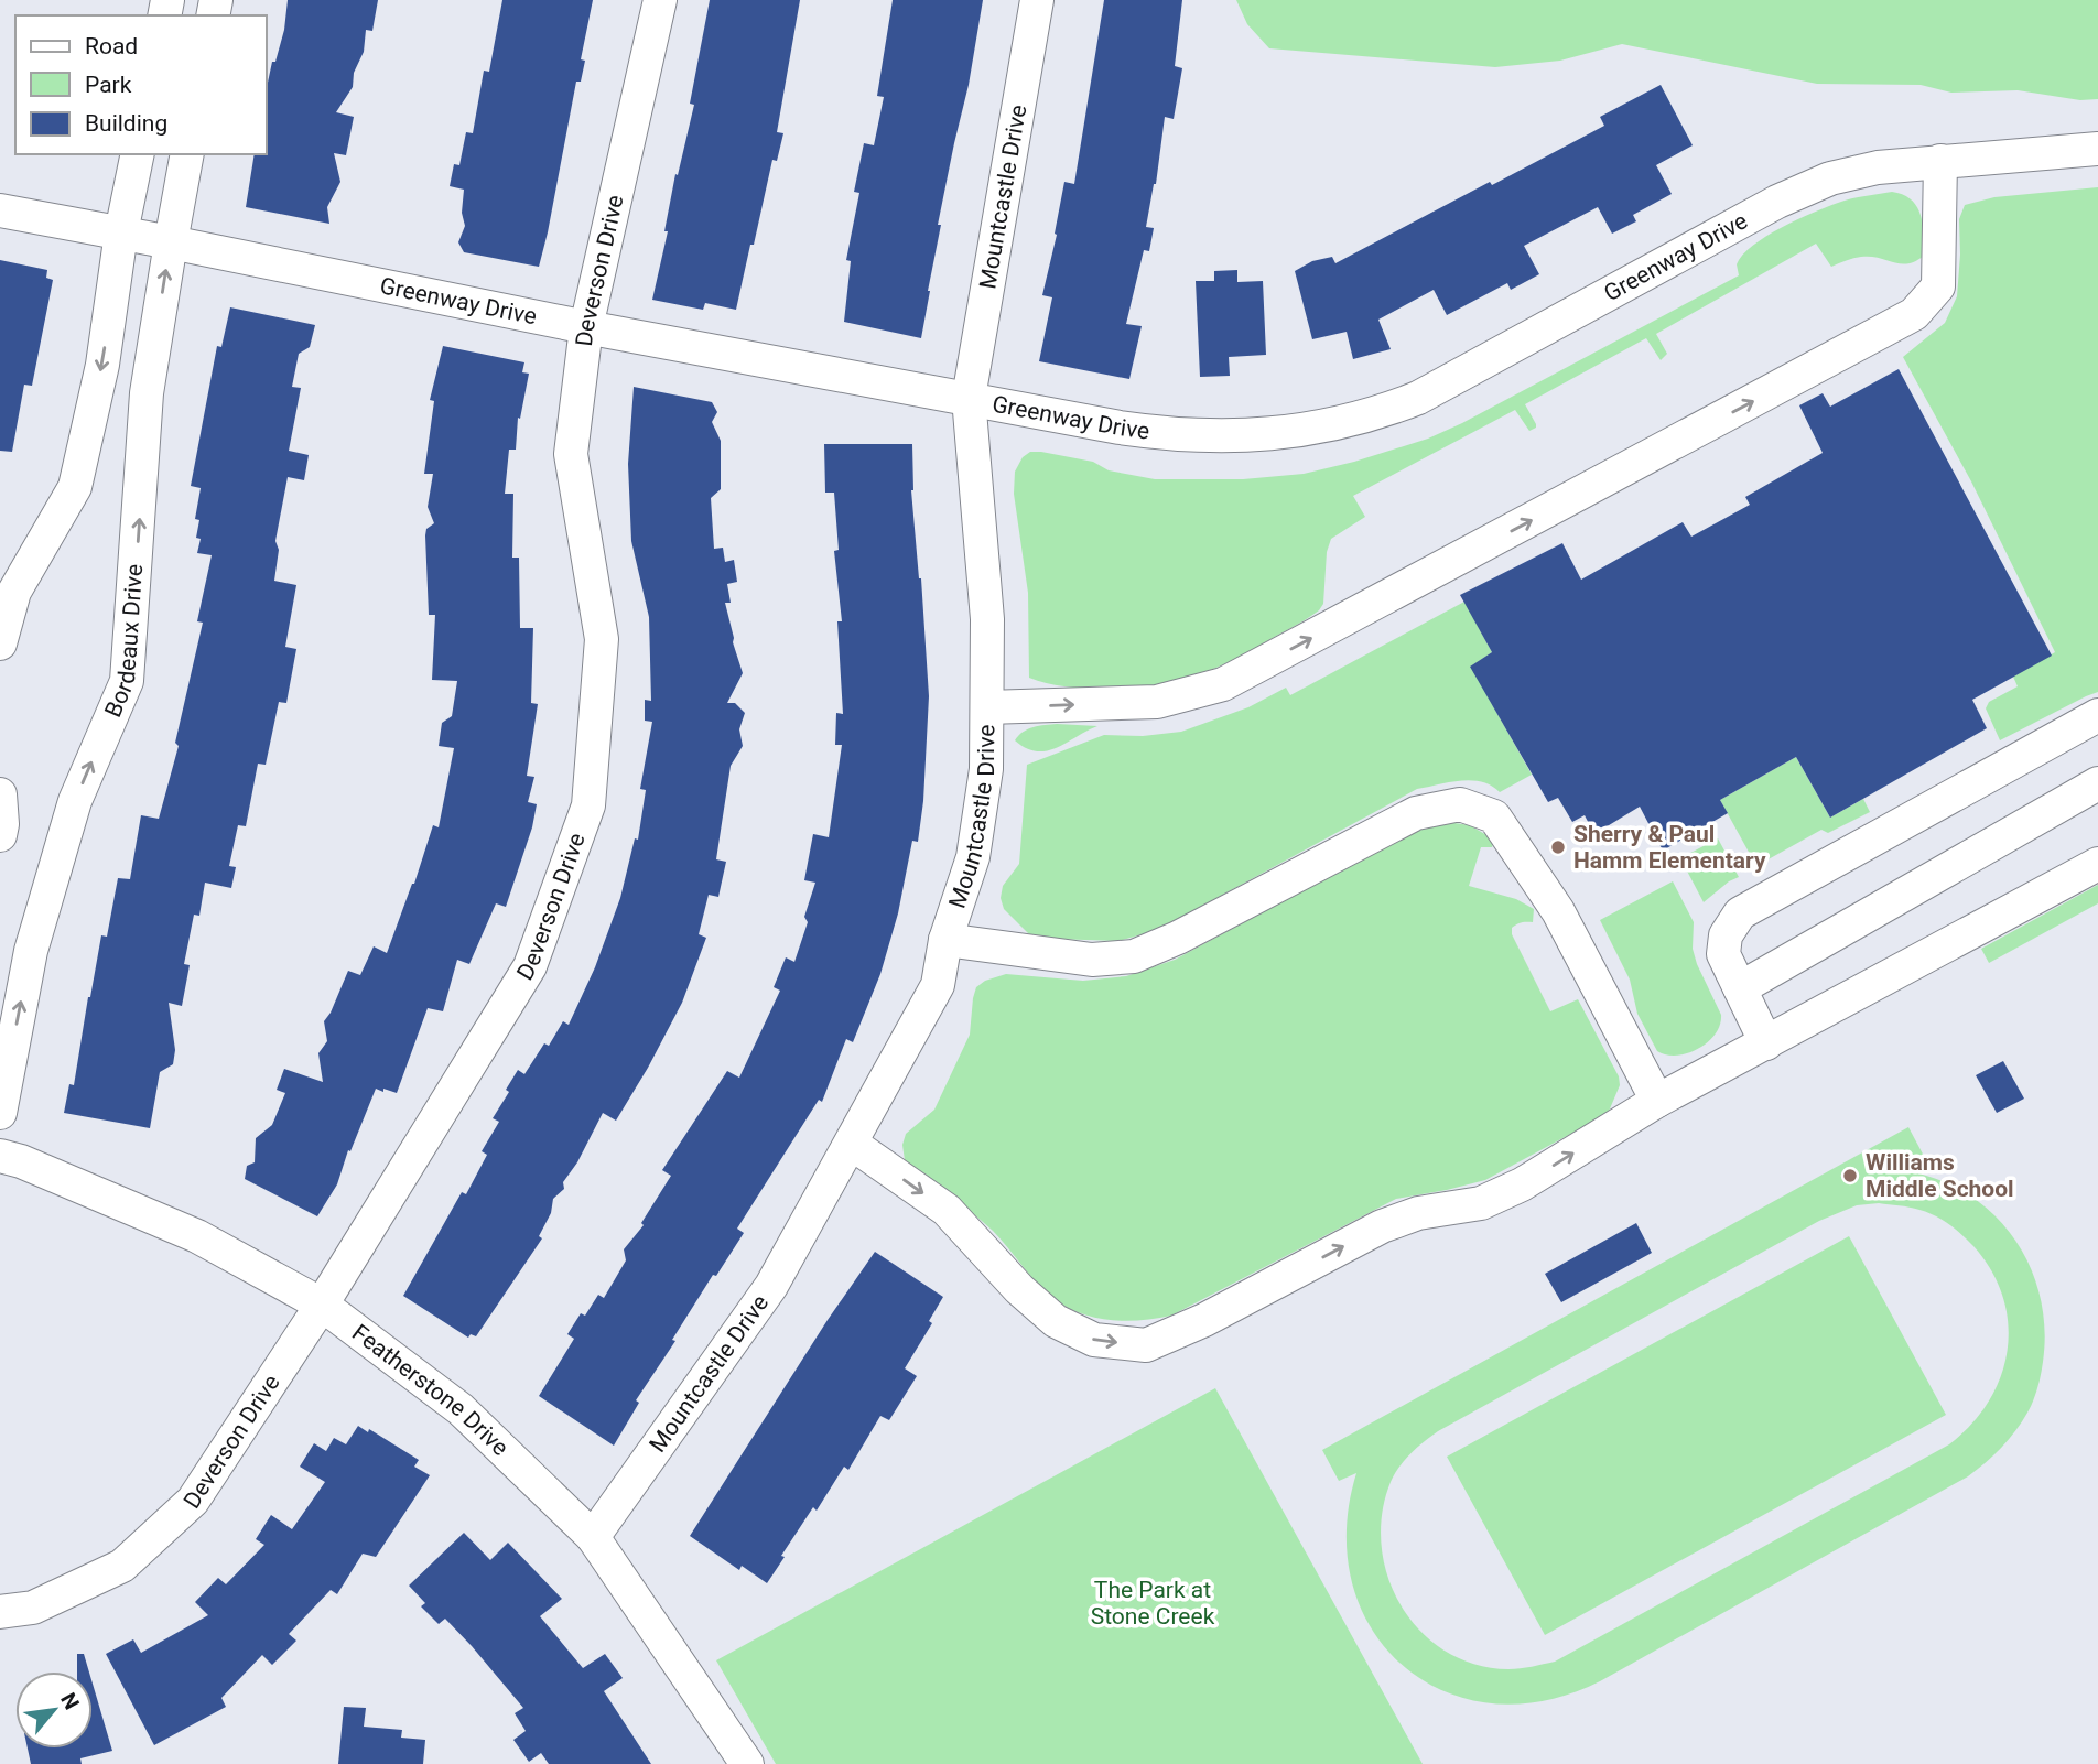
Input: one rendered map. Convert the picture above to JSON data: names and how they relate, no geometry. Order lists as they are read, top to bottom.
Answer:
{
  "streets": {
    "street": [
      "Mountcastle Drive",
      "Greenway Drive",
      "Deverson Drive",
      "Bordeaux Drive",
      "Featherstone Drive"
    ]
  },
  "crossings": [
    ["Mountcastle Drive", "Greenway Drive"],
    ["Mountcastle Drive", "Featherstone Drive"],
    ["Greenway Drive", "Deverson Drive"],
    ["Greenway Drive", "Bordeaux Drive"],
    ["Deverson Drive", "Featherstone Drive"]
  ],
  "parks": ["The Park at Stone Creek"],
  "places": ["Sherry & Paul Hamm Elementary", "Williams Middle School"],
  "legend": ["Road", "Park", "Building"],
  "north": "top right"
}
